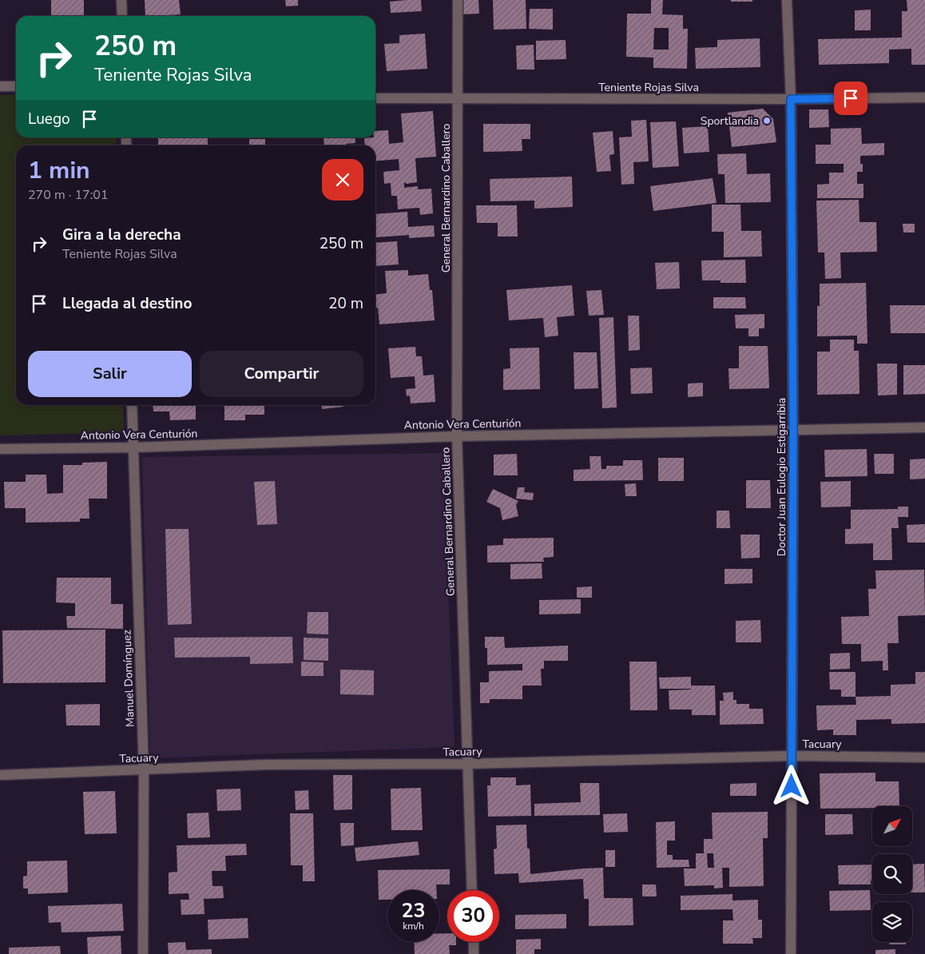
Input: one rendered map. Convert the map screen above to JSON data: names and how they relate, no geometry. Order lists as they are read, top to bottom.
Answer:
{
  "streets": {
    "street": [
      "Teniente Rojas Silva",
      "General Bernardino Caballero",
      "Antonio Vera Centurión",
      "Doctor Juan Eulogio Estigarribia",
      "Manuel Domínguez",
      "Tacuary"
    ]
  },
  "crossings": [
    ["Teniente Rojas Silva", "General Bernardino Caballero"],
    ["Teniente Rojas Silva", "Doctor Juan Eulogio Estigarribia"],
    ["General Bernardino Caballero", "Antonio Vera Centurión"],
    ["General Bernardino Caballero", "Tacuary"],
    ["Antonio Vera Centurión", "Doctor Juan Eulogio Estigarribia"],
    ["Antonio Vera Centurión", "Manuel Domínguez"],
    ["Doctor Juan Eulogio Estigarribia", "Tacuary"],
    ["Manuel Domínguez", "Tacuary"]
  ],
  "places": ["Sportlandia"],
  "north": "top right",
  "page": {
    "turn": ["250 m", "Teniente Rojas Silva"],
    "then": "Luego",
    "heading": ["1 min", "270 m · 17:01"],
    "list": [
      {
        "name": "Gira a la derecha",
        "note": "Teniente Rojas Silva",
        "value": "250 m"
      },
      {
        "name": "Llegada al destino",
        "value": "20 m"
      }
    ],
    "buttons": ["Salir", "Compartir"],
    "speed": "23 km/h",
    "limit": "30"
  }
}
